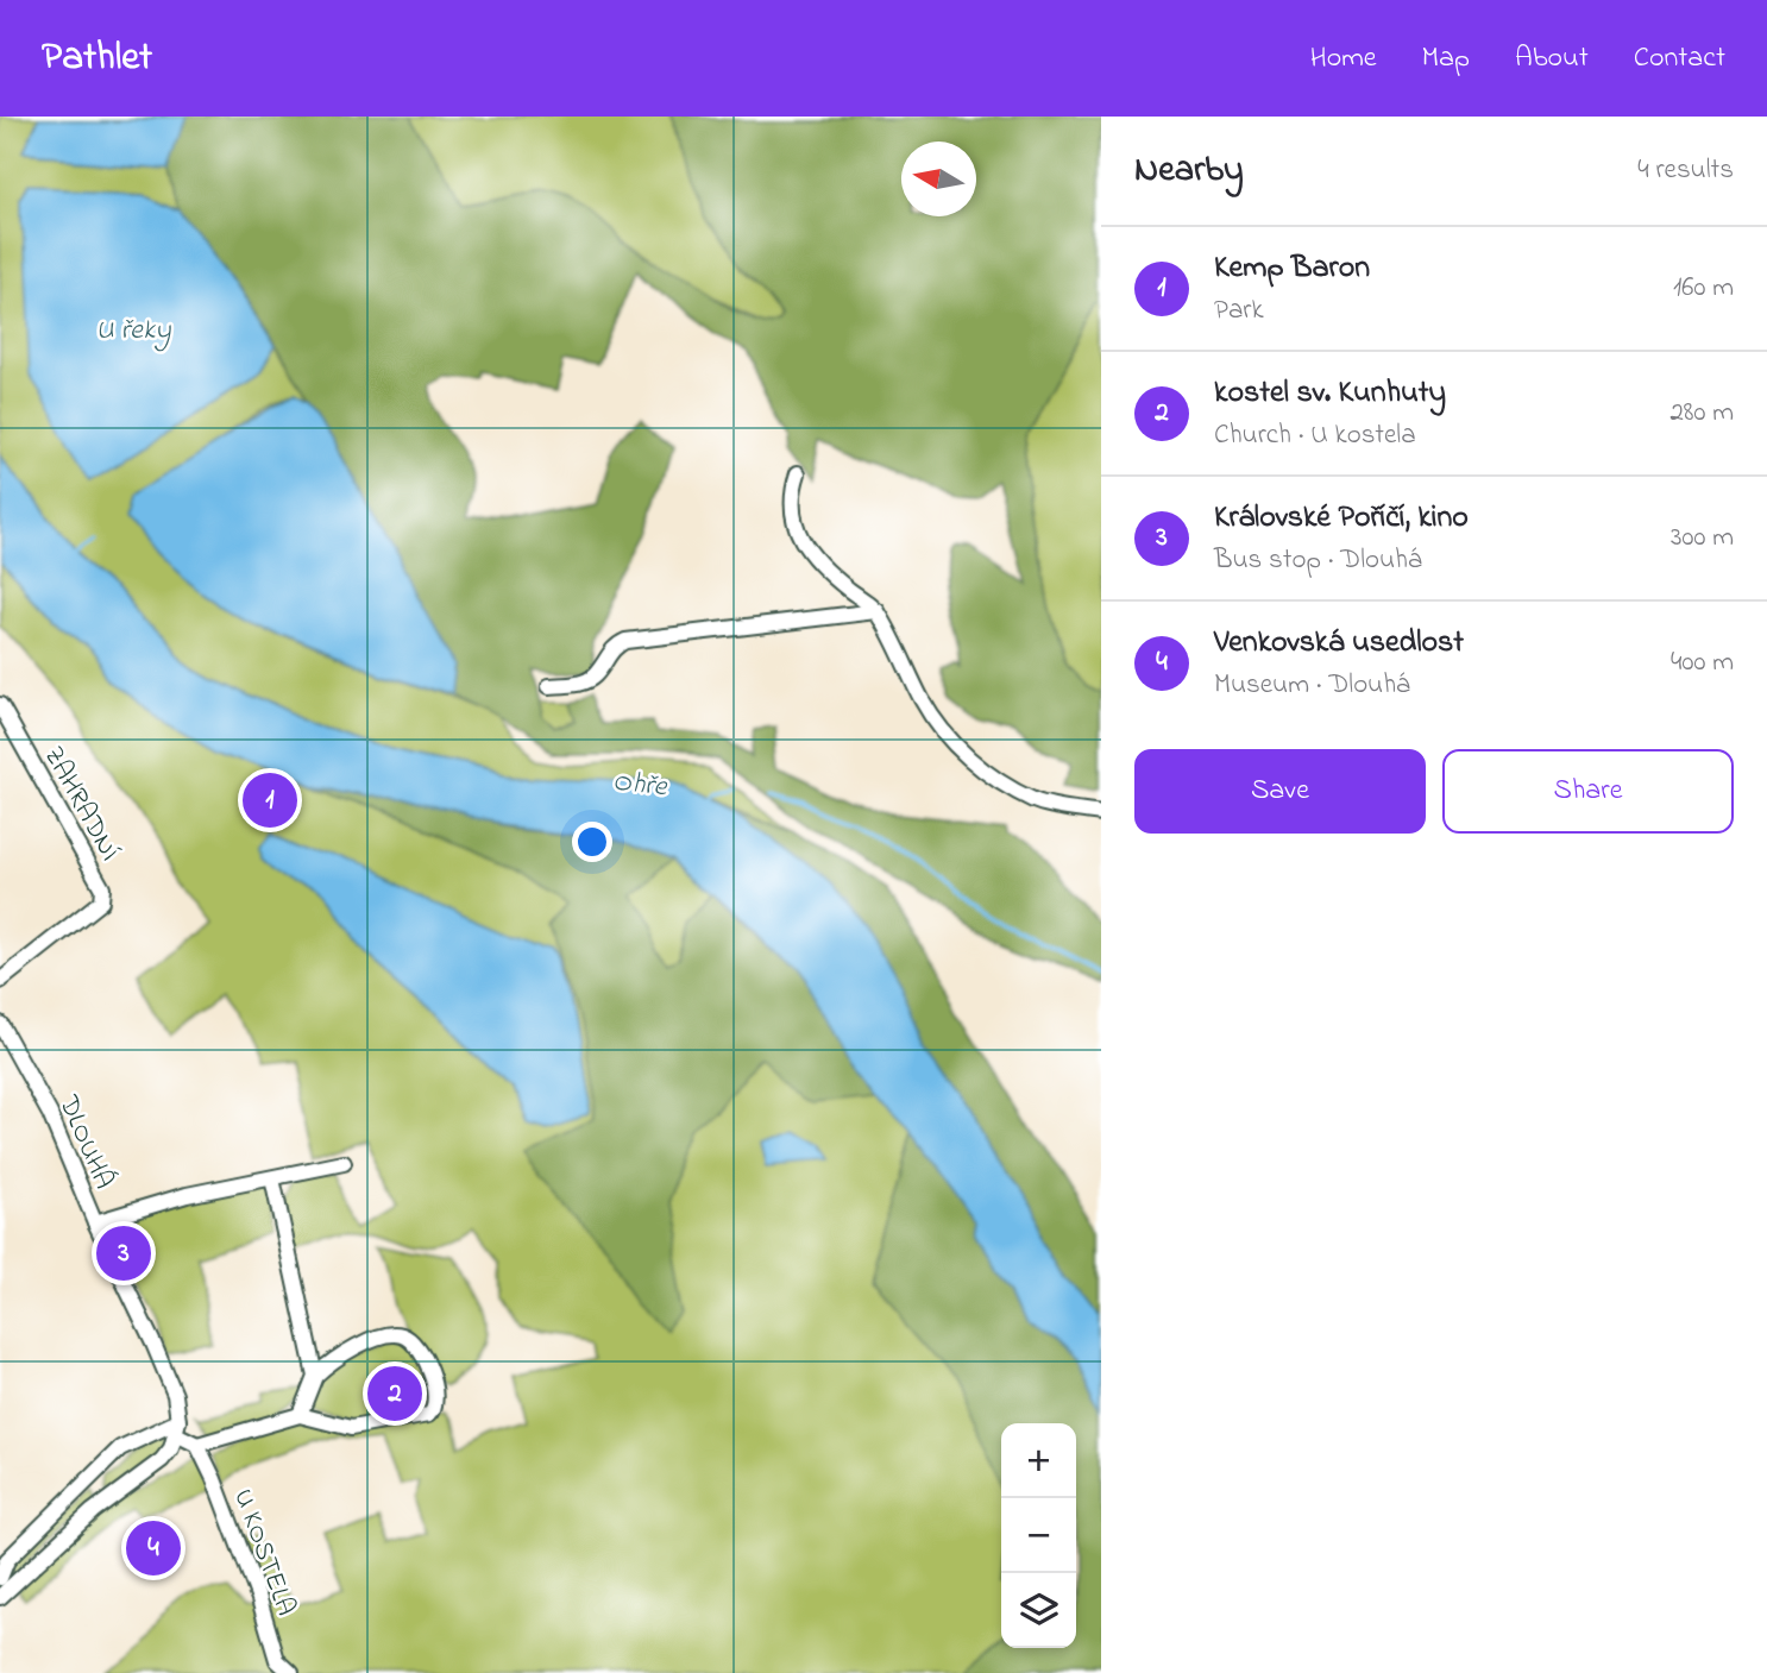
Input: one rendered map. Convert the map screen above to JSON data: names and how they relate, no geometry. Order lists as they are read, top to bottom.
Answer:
{
  "streets": {
    "street": ["ZAHRADNÍ", "DLOUHÁ", "U KOSTELA"]
  },
  "water": ["U řeky", "Ohře"],
  "north": "left",
  "page": {
    "header": "Pathlet",
    "nav": [
      "Home",
      "Map",
      "About",
      "Contact"
    ],
    "heading": ["Nearby", "4 results"],
    "list": [
      {
        "mark": "1",
        "name": "Kemp Baron",
        "note": "Park",
        "value": "160 m"
      },
      {
        "mark": "2",
        "name": "kostel sv. Kunhuty",
        "note": "Church · U kostela",
        "value": "280 m"
      },
      {
        "mark": "3",
        "name": "Královské Poříčí, kino",
        "note": "Bus stop · Dlouhá",
        "value": "300 m"
      },
      {
        "mark": "4",
        "name": "Venkovská usedlost",
        "note": "Museum · Dlouhá",
        "value": "400 m"
      }
    ],
    "buttons": ["Save", "Share"],
    "pins": [
      "1",
      "3",
      "2",
      "4"
    ],
    "map_buttons": ["+", "−"]
  }
}
